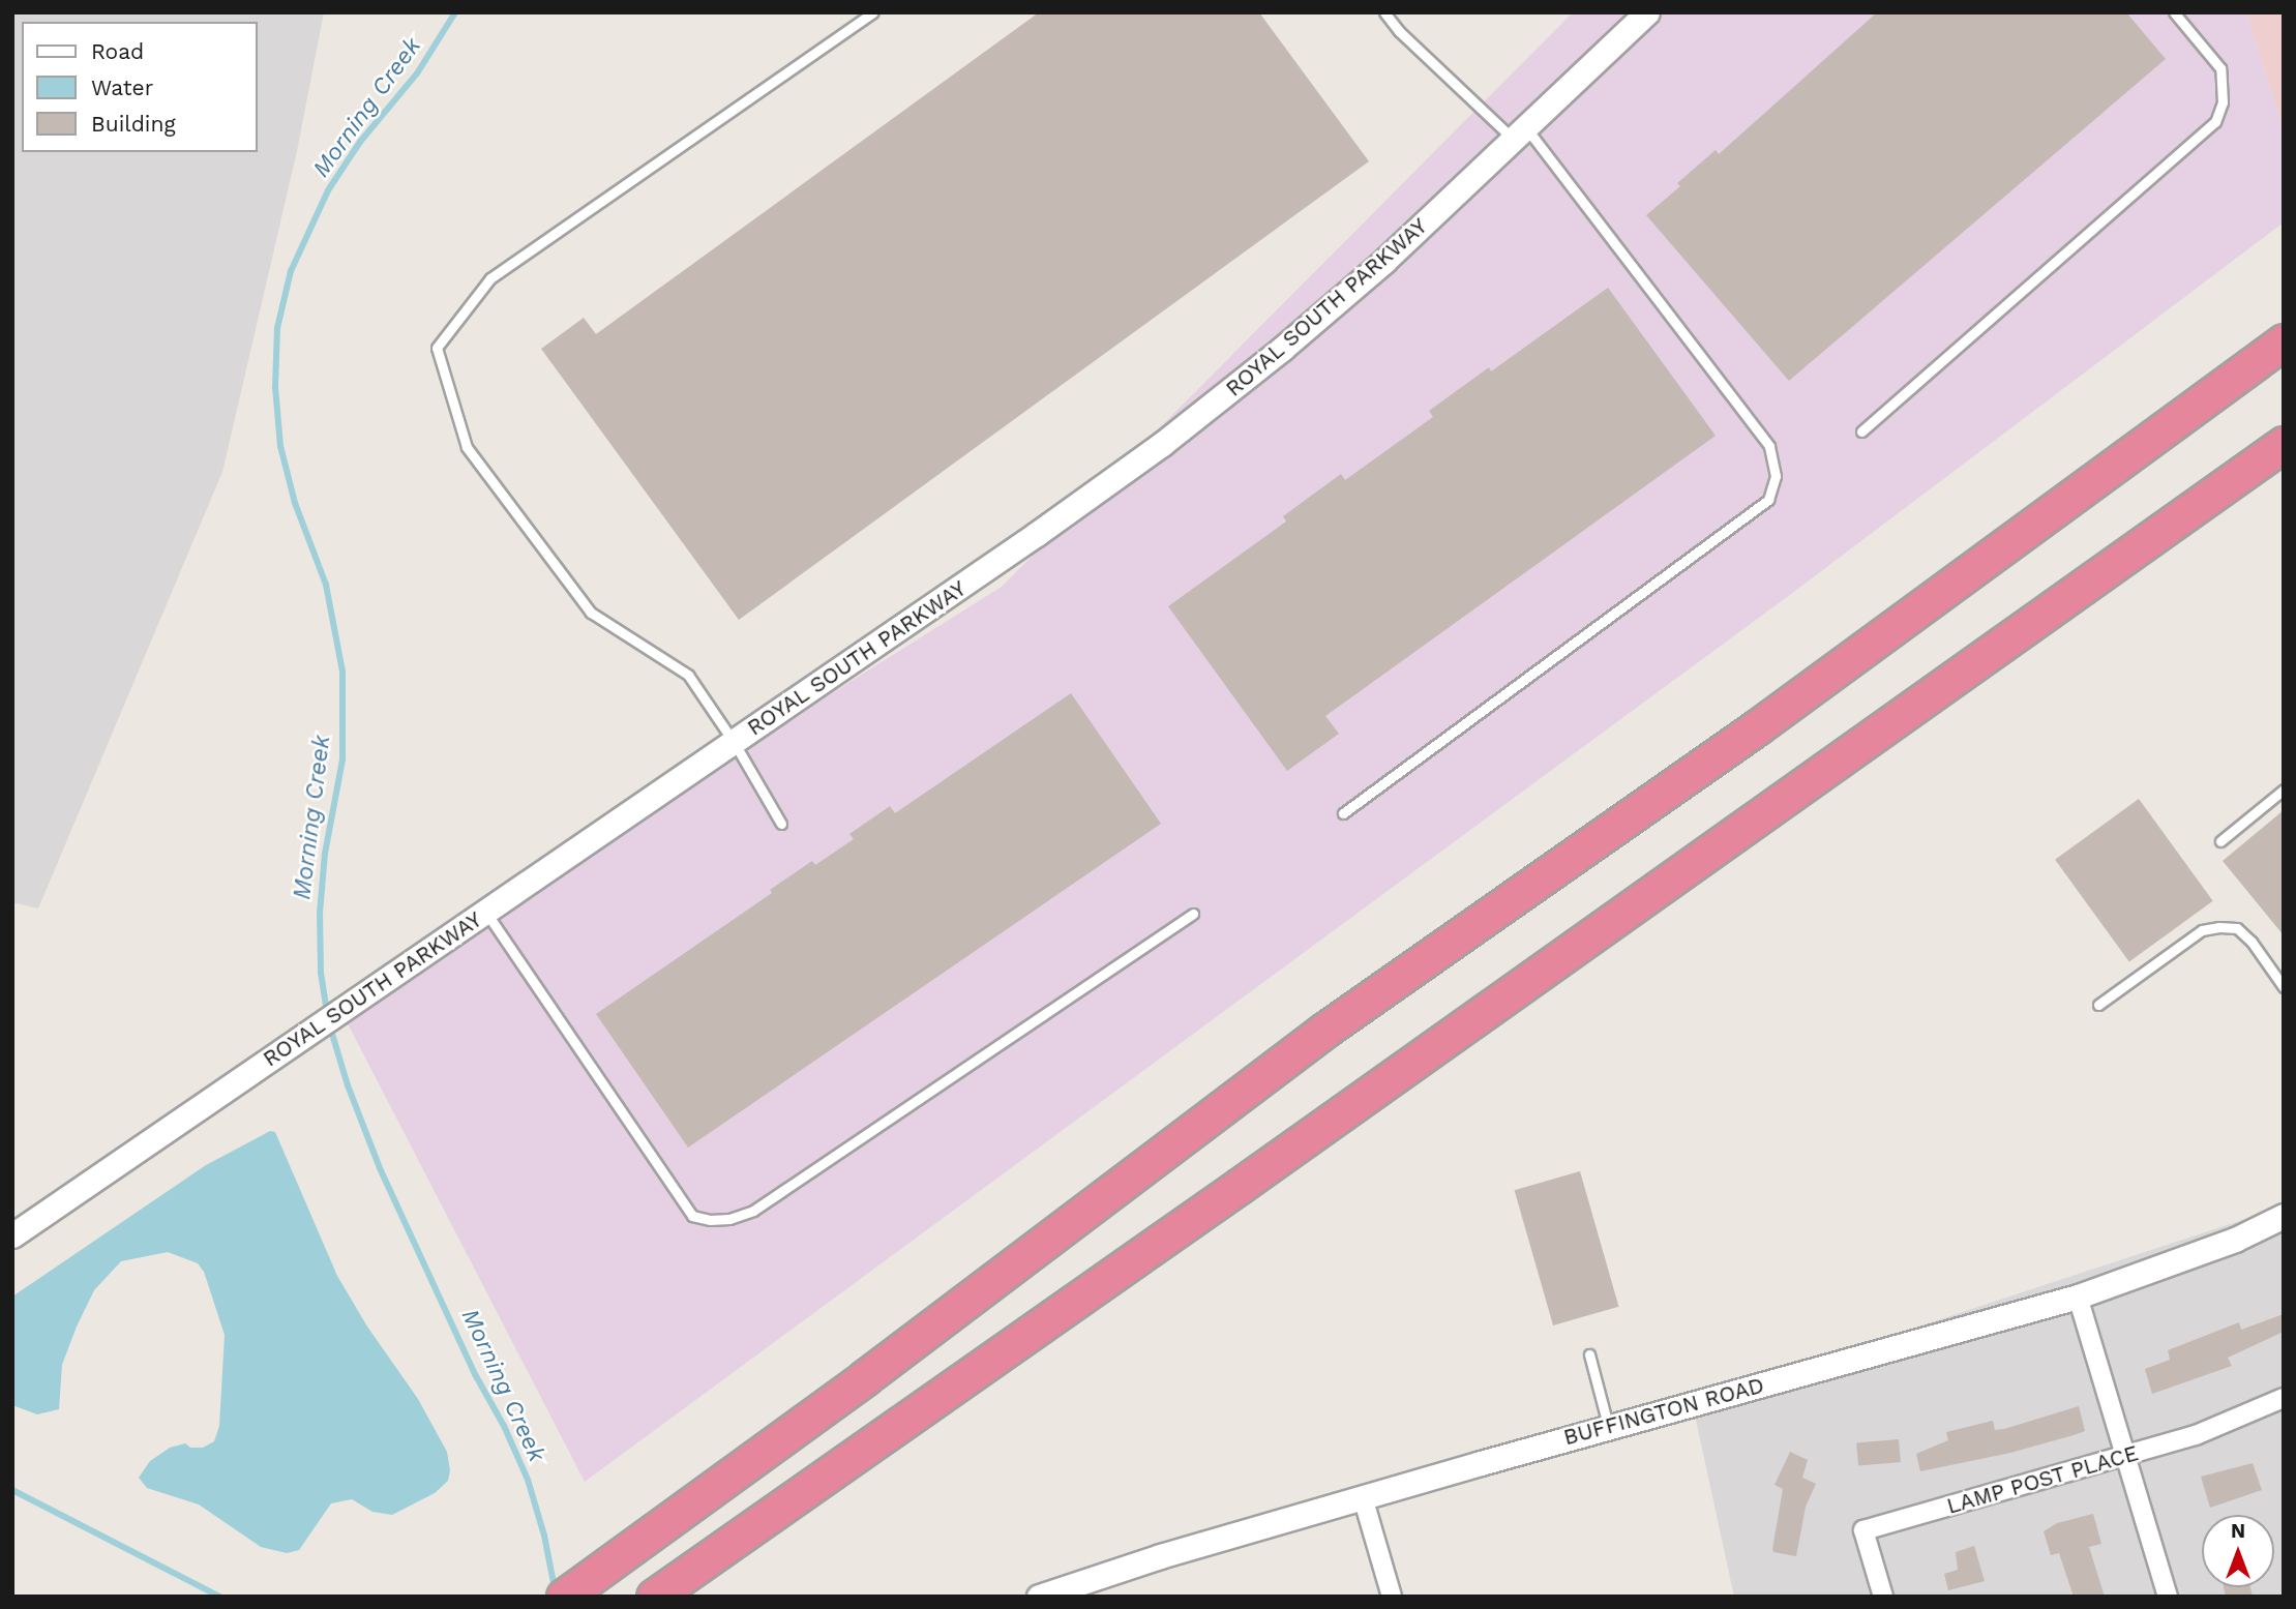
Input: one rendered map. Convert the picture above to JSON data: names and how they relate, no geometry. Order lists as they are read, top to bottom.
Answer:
{
  "streets": {
    "street": ["ROYAL SOUTH PARKWAY", "BUFFINGTON ROAD", "LAMP POST PLACE"]
  },
  "water": ["Morning Creek"],
  "legend": ["Road", "Water", "Building"],
  "north": "top"
}
